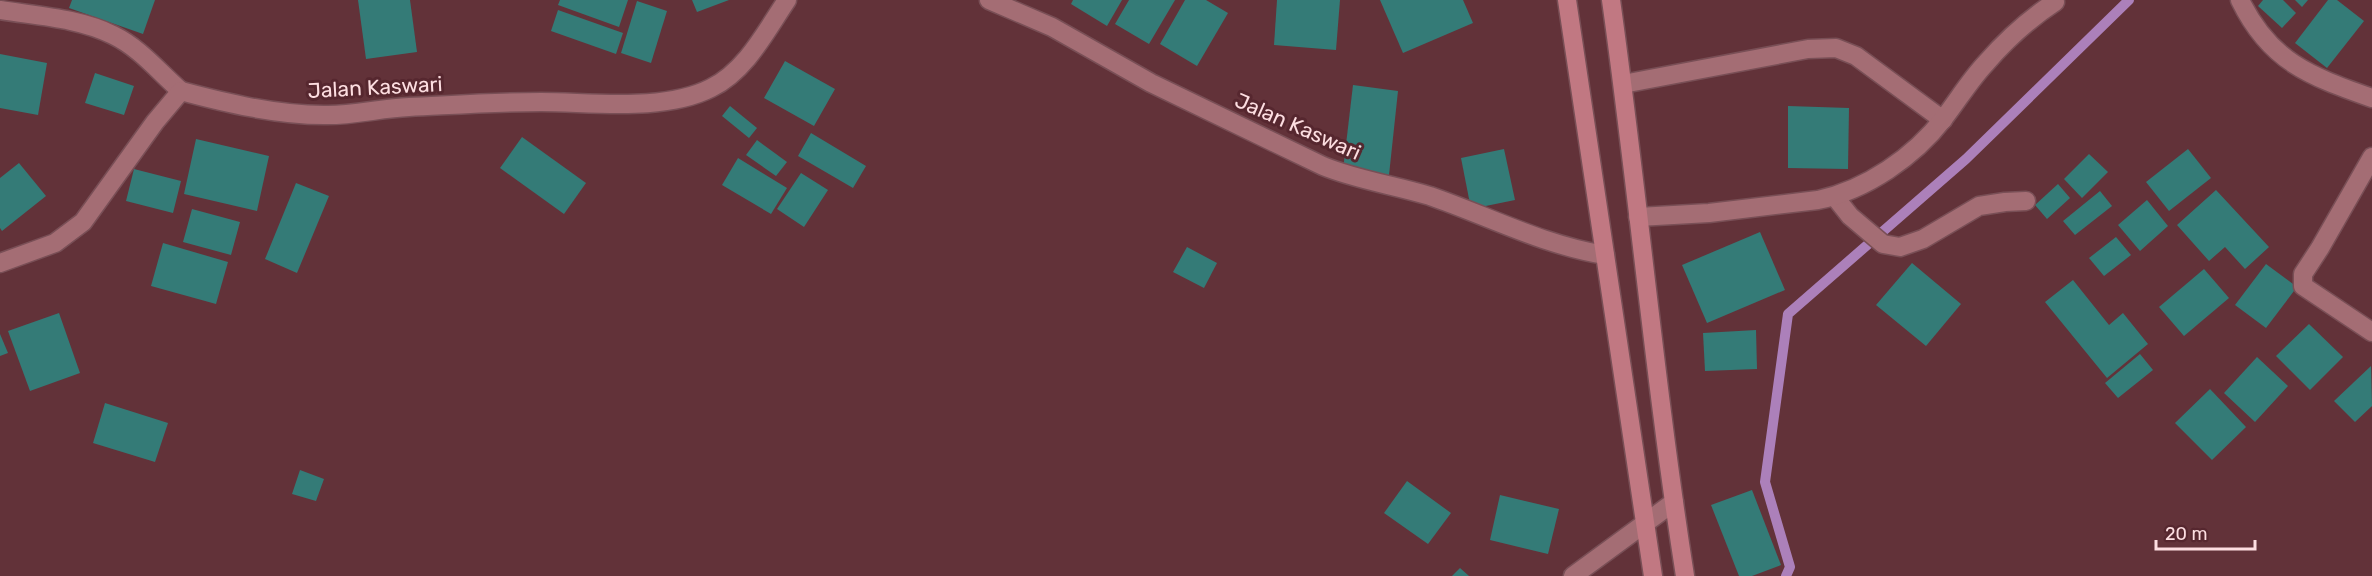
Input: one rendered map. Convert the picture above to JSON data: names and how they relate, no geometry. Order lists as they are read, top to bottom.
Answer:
{
  "streets": {
    "street": ["Jalan Kaswari"]
  },
  "scale_bar": "20 m"
}
